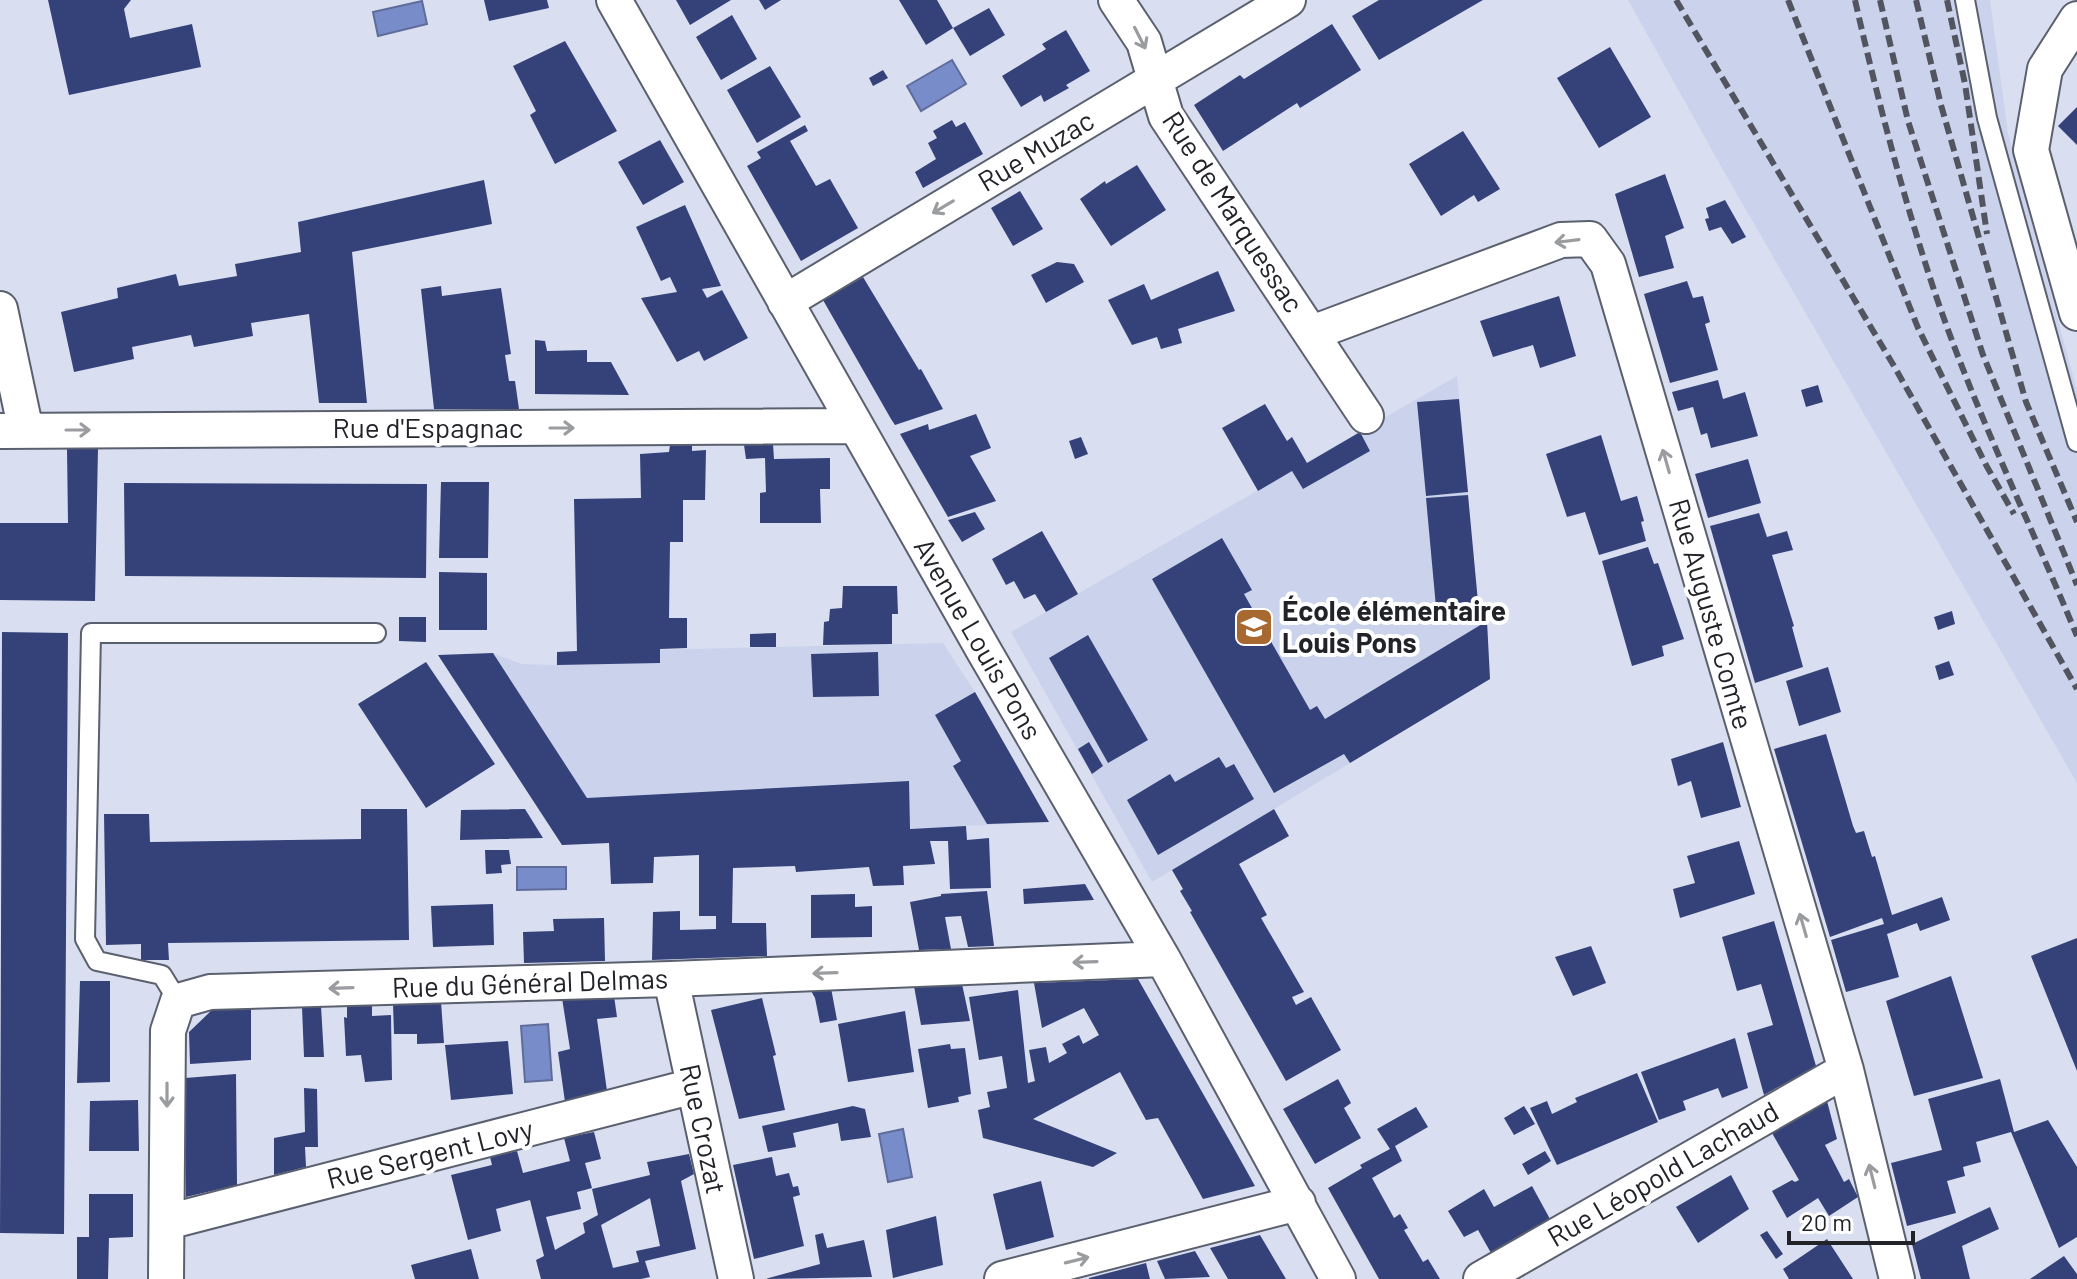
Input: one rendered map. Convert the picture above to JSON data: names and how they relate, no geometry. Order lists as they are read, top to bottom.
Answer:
{
  "streets": {
    "street": [
      "Rue Muzac",
      "Rue de Marquessac",
      "Rue d'Espagnac",
      "Rue Auguste Comte",
      "Avenue Louis Pons",
      "Rue du Général Delmas",
      "Rue Crozat",
      "Rue Sergent Lovy",
      "Rue Léopold Lachaud"
    ]
  },
  "crossings": [
    ["Rue Muzac", "Rue de Marquessac"],
    ["Rue Muzac", "Avenue Louis Pons"],
    ["Rue de Marquessac", "Rue Auguste Comte"],
    ["Rue d'Espagnac", "Avenue Louis Pons"],
    ["Rue Auguste Comte", "Rue Léopold Lachaud"],
    ["Avenue Louis Pons", "Rue du Général Delmas"],
    ["Rue du Général Delmas", "Rue Crozat"],
    ["Rue Crozat", "Rue Sergent Lovy"]
  ],
  "one_way": [
    "Rue Muzac",
    "Rue d'Espagnac",
    "Rue Auguste Comte",
    "Rue du Général Delmas"
  ],
  "places": {
    "school or university": ["École élémentaire Louis Pons"]
  },
  "scale_bar": "20 m"
}
